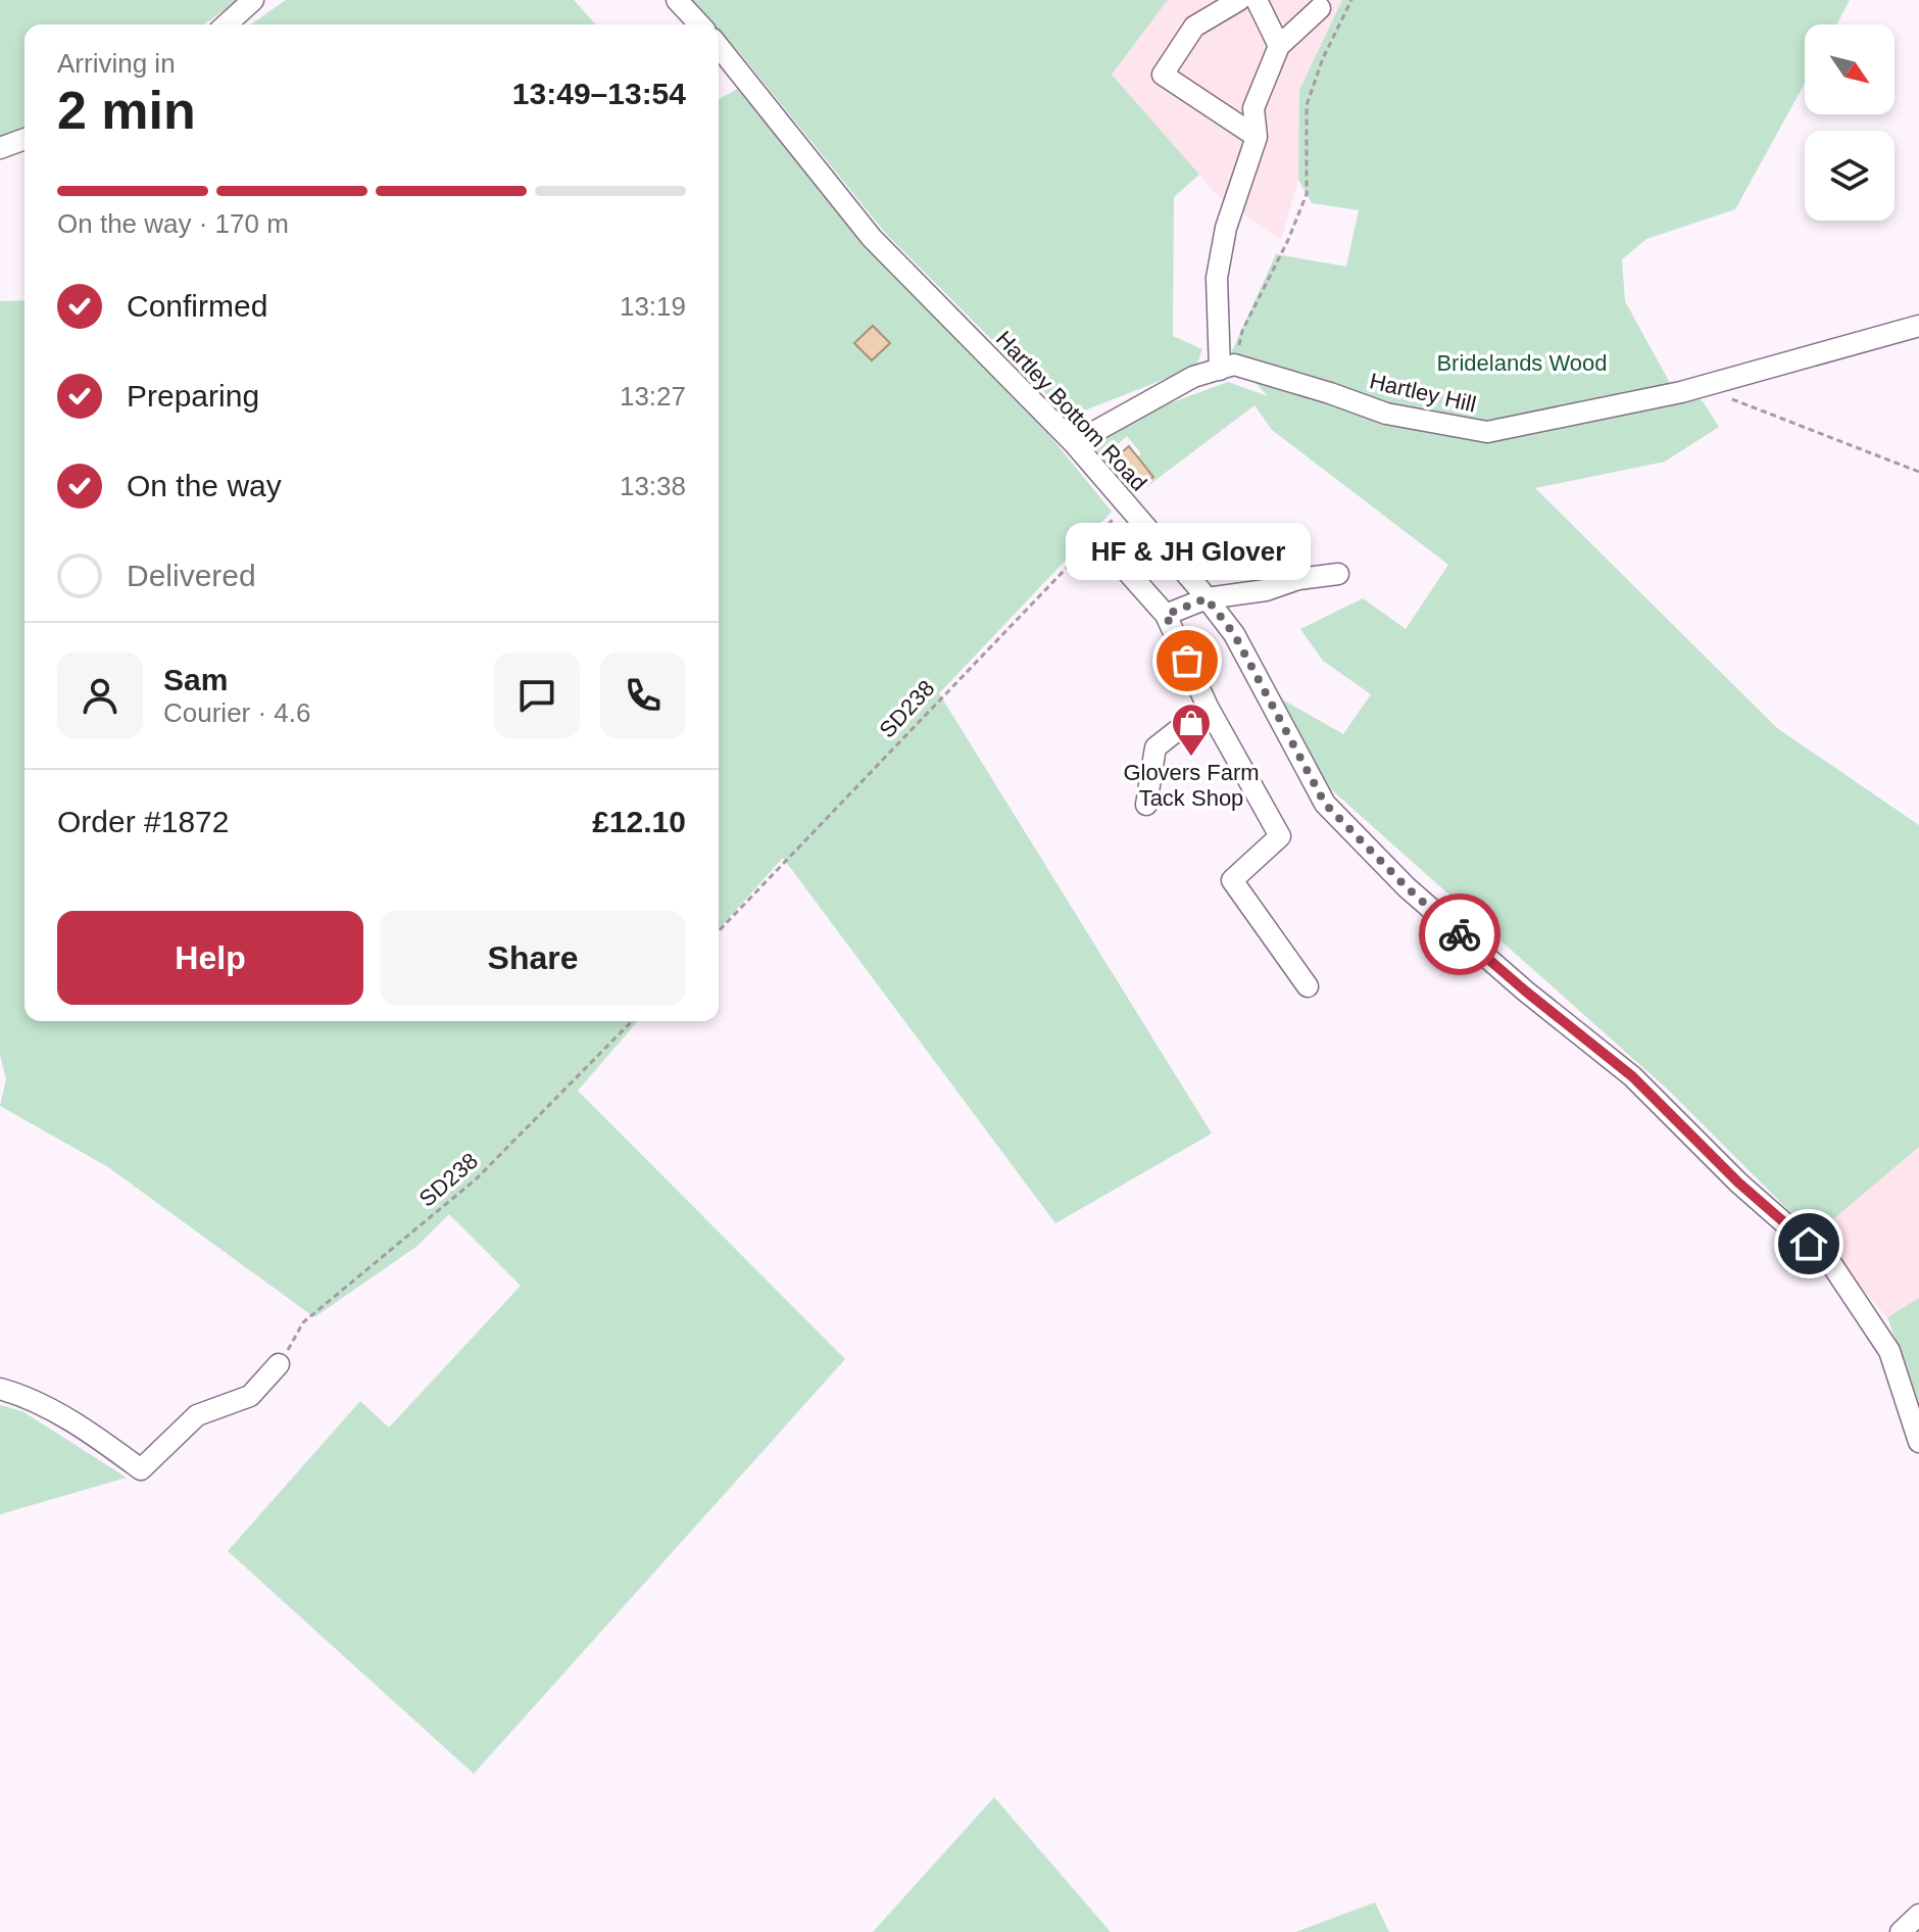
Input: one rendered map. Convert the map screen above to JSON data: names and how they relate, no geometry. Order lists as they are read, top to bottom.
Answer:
{
  "streets": {
    "street": ["Hartley Hill", "Hartley Bottom Road"],
    "path": ["SD238"]
  },
  "crossings": [
    ["Hartley Bottom Road", "SD238"]
  ],
  "parks": ["Bridelands Wood"],
  "places": {
    "other": ["HF & JH Glover"],
    "shop": ["Glovers Farm Tack Shop"]
  },
  "north": "bottom right",
  "page": {
    "heading": ["2 min", "Arriving in", "13:49–13:54"],
    "panel": [
      "Sam",
      "Courier · 4.6",
      "Order #1872",
      "£12.10"
    ],
    "bar": "On the way · 170 m",
    "list": [
      ["Confirmed", "13:19"],
      ["Preparing", "13:27"],
      ["On the way", "13:38"],
      "Delivered"
    ],
    "bubble": "HF & JH Glover",
    "buttons": ["Help", "Share"]
  }
}
